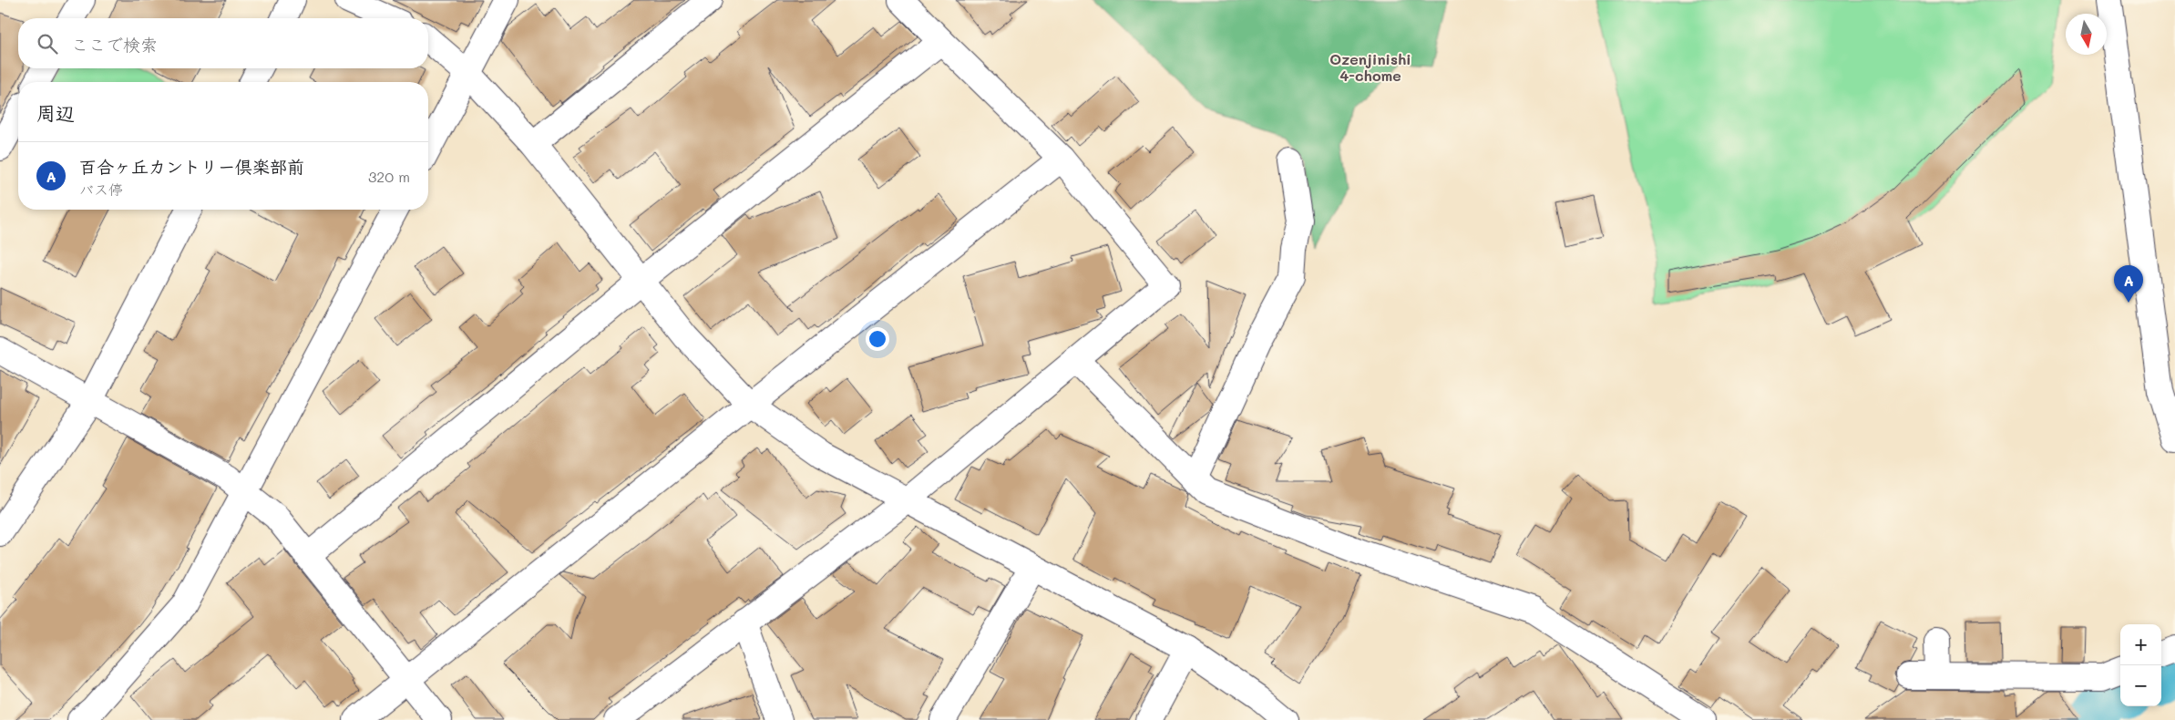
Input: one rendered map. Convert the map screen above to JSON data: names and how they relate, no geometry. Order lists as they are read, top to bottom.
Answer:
{
  "districts": ["Ozenjinishi 4-chome"],
  "north": "bottom",
  "page": {
    "search": "ここで検索",
    "heading": "周辺",
    "list": [
      {
        "mark": "A",
        "name": "百合ヶ丘カントリー倶楽部前",
        "note": "バス停",
        "value": "320 m"
      }
    ],
    "pins": "A",
    "map_buttons": ["+", "−"]
  }
}
